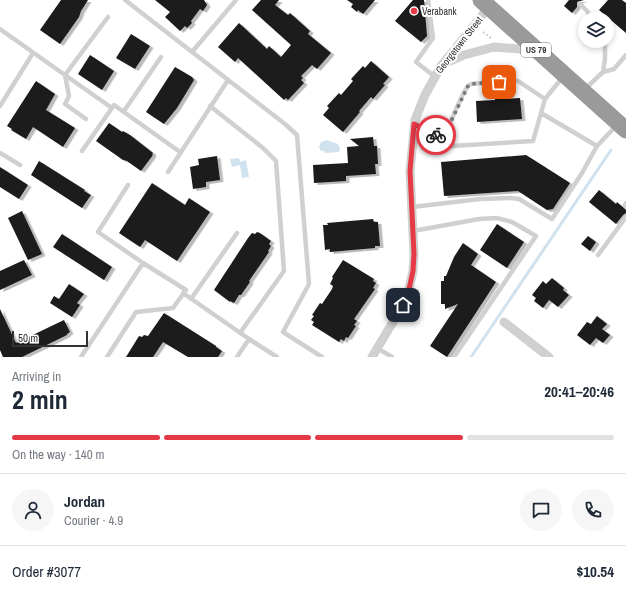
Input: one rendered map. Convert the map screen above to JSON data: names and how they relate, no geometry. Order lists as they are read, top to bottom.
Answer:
{
  "streets": {
    "highway": ["US 79"],
    "street": ["Georgetown Street"]
  },
  "crossings": [
    ["Georgetown Street", "US 79"]
  ],
  "places": ["Verabank"],
  "scale_bar": "50 m",
  "page": {
    "scale": "50 m",
    "heading": ["2 min", "Arriving in", "20:41–20:46"],
    "panel": [
      "Jordan",
      "Courier · 4.9",
      "Order #3077",
      "$10.54"
    ],
    "bar": "On the way · 140 m"
  }
}
